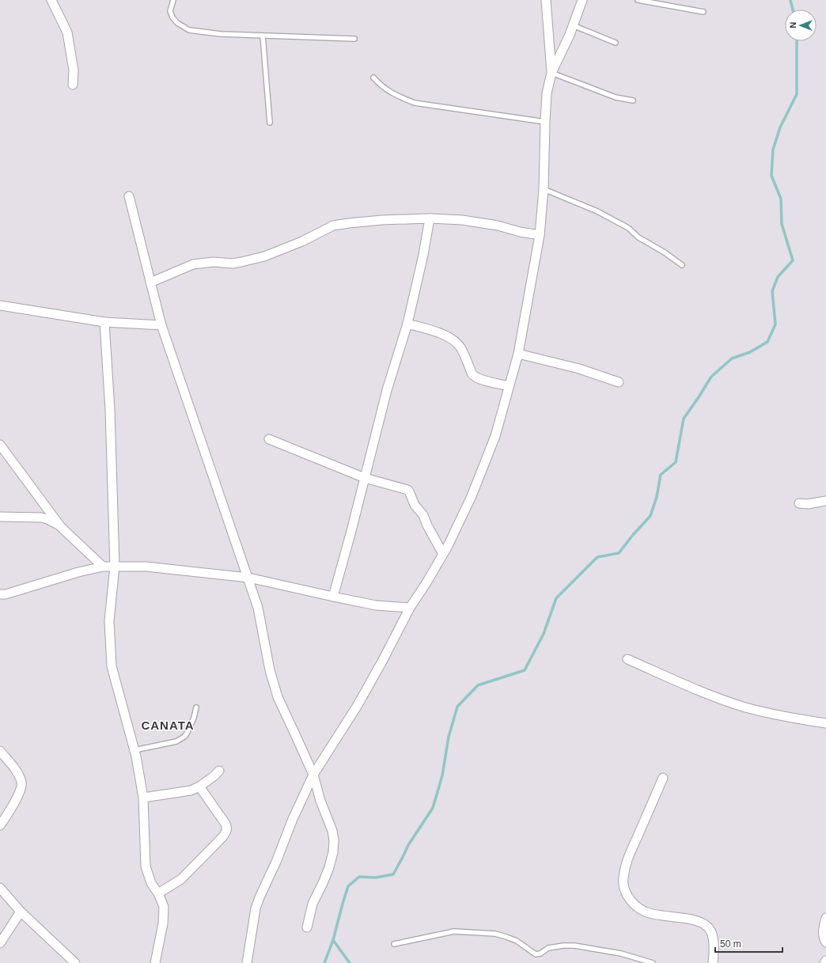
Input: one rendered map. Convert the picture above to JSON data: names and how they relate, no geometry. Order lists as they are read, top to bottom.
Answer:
{
  "districts": ["CANATA"],
  "scale_bar": "50 m",
  "north": "left"
}
